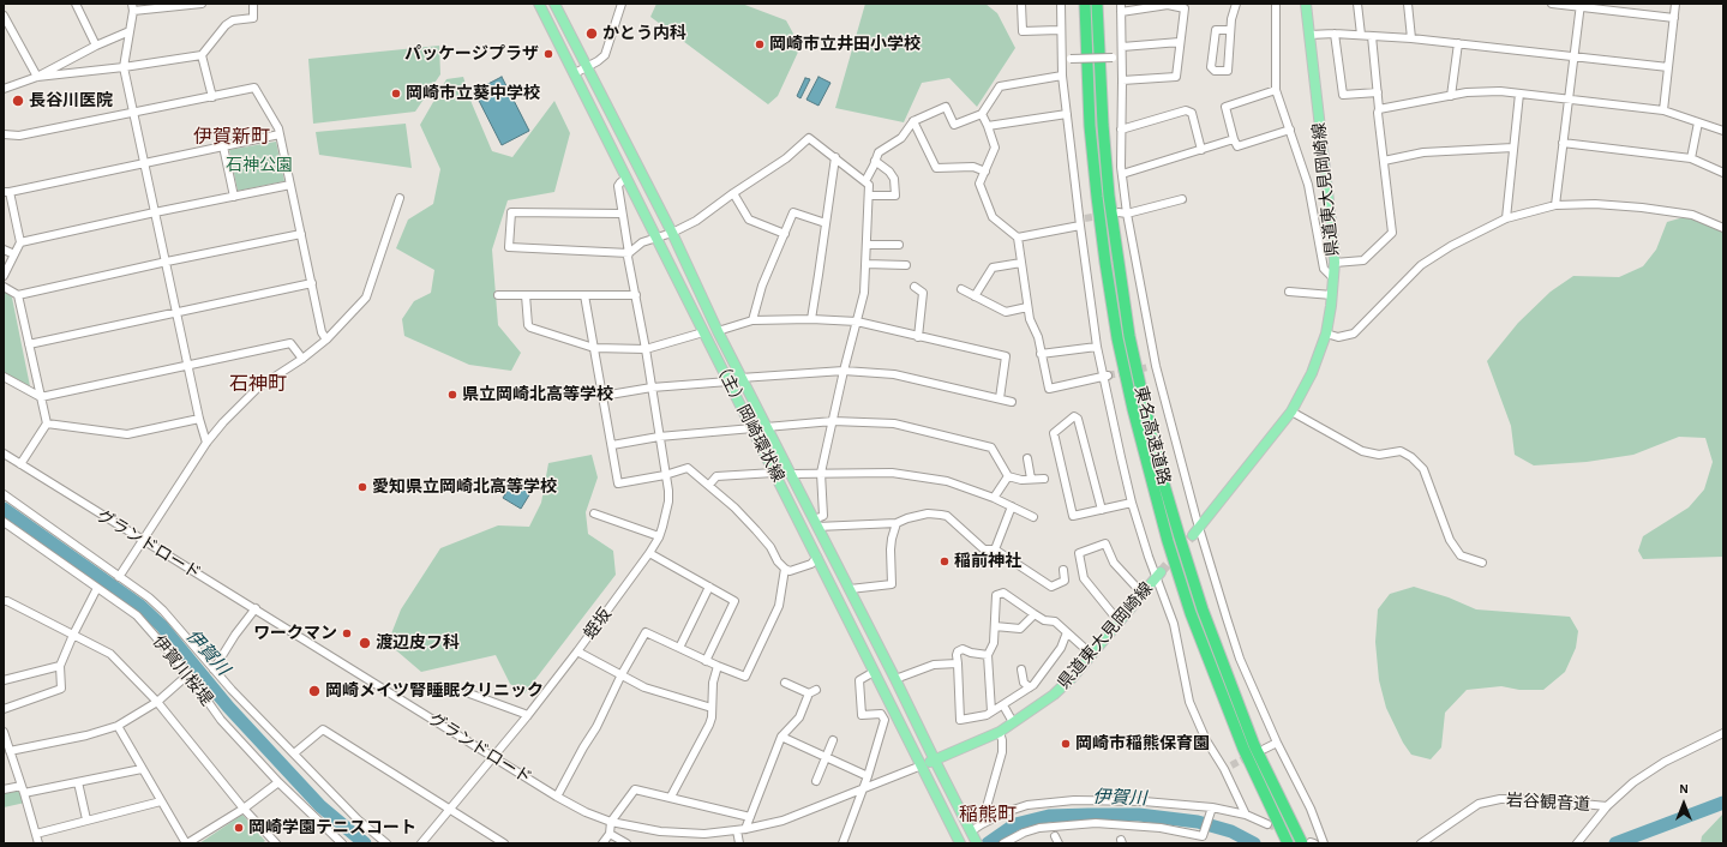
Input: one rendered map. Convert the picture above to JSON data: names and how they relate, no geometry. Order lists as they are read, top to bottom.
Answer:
{
  "streets": {
    "highway": ["東名高速道路"],
    "main road": ["県道東大見岡崎線", "（主）岡崎環状線"],
    "street": [
      "グランドロード",
      "蛭坂",
      "伊賀川桜堤",
      "岩谷観音道"
    ]
  },
  "crossings": [
    ["県道東大見岡崎線", "（主）岡崎環状線"],
    ["県道東大見岡崎線", "グランドロード"],
    ["（主）岡崎環状線", "グランドロード"],
    ["（主）岡崎環状線", "蛭坂"],
    ["グランドロード", "蛭坂"]
  ],
  "districts": ["伊賀新町", "石神町", "稲熊町"],
  "water": ["伊賀川"],
  "parks": ["石神公園"],
  "places": [
    "かとう内科",
    "岡崎市立井田小学校",
    "パッケージプラザ",
    "岡崎市立葵中学校",
    "長谷川医院",
    "県立岡崎北高等学校",
    "愛知県立岡崎北高等学校",
    "稲前神社",
    "ワークマン",
    "渡辺皮フ科",
    "岡崎メイツ腎睡眠クリニック",
    "岡崎市稲熊保育園",
    "岡崎学園テニスコート"
  ],
  "north": "top"
}
